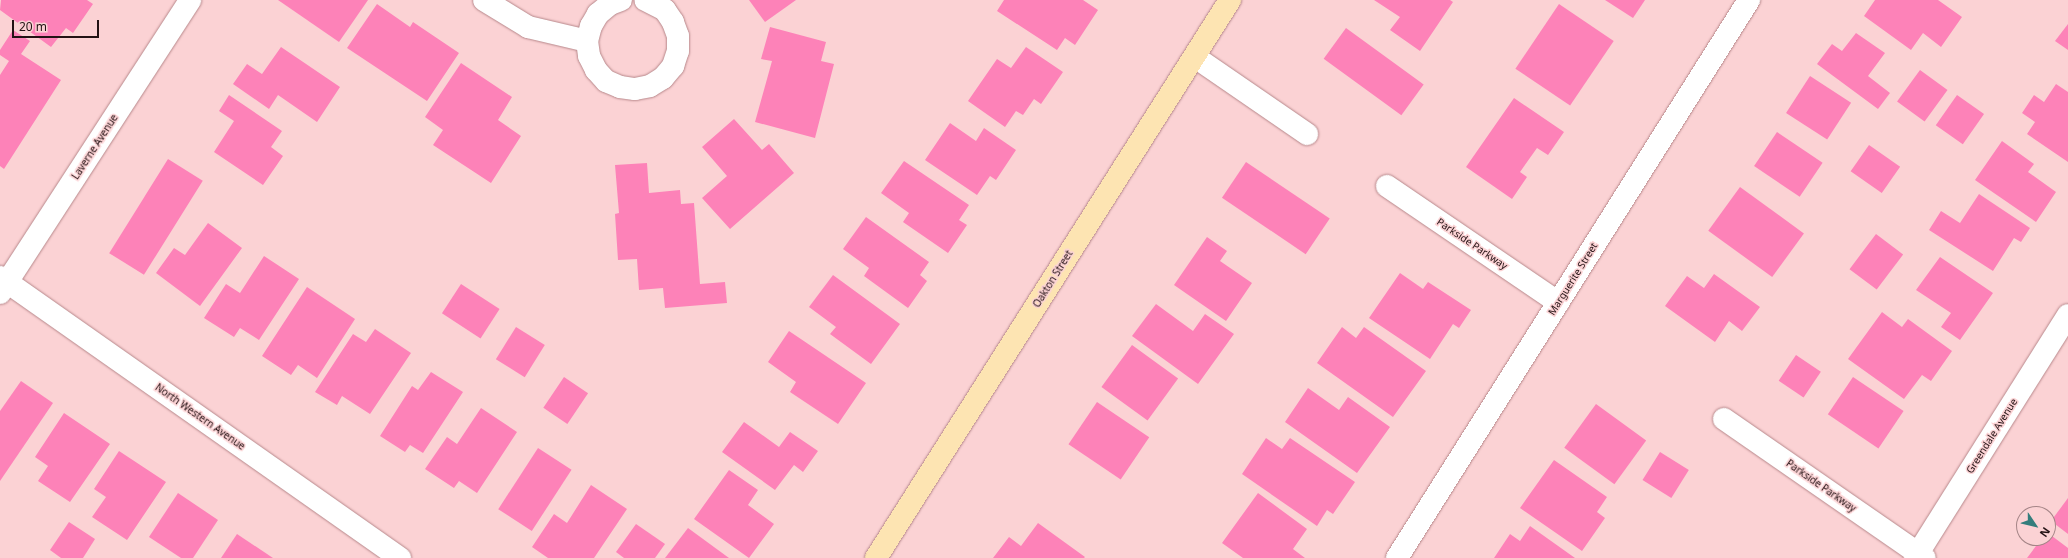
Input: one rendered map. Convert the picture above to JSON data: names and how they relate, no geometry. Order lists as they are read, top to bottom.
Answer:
{
  "streets": {
    "main road": ["Oakton Street"],
    "street": [
      "Laverne Avenue",
      "Parkside Parkway",
      "Marguerite Street",
      "North Western Avenue",
      "Greendale Avenue"
    ]
  },
  "crossings": [
    ["Laverne Avenue", "North Western Avenue"],
    ["Parkside Parkway", "Marguerite Street"],
    ["Parkside Parkway", "Greendale Avenue"]
  ],
  "scale_bar": "20 m",
  "north": "bottom right"
}
